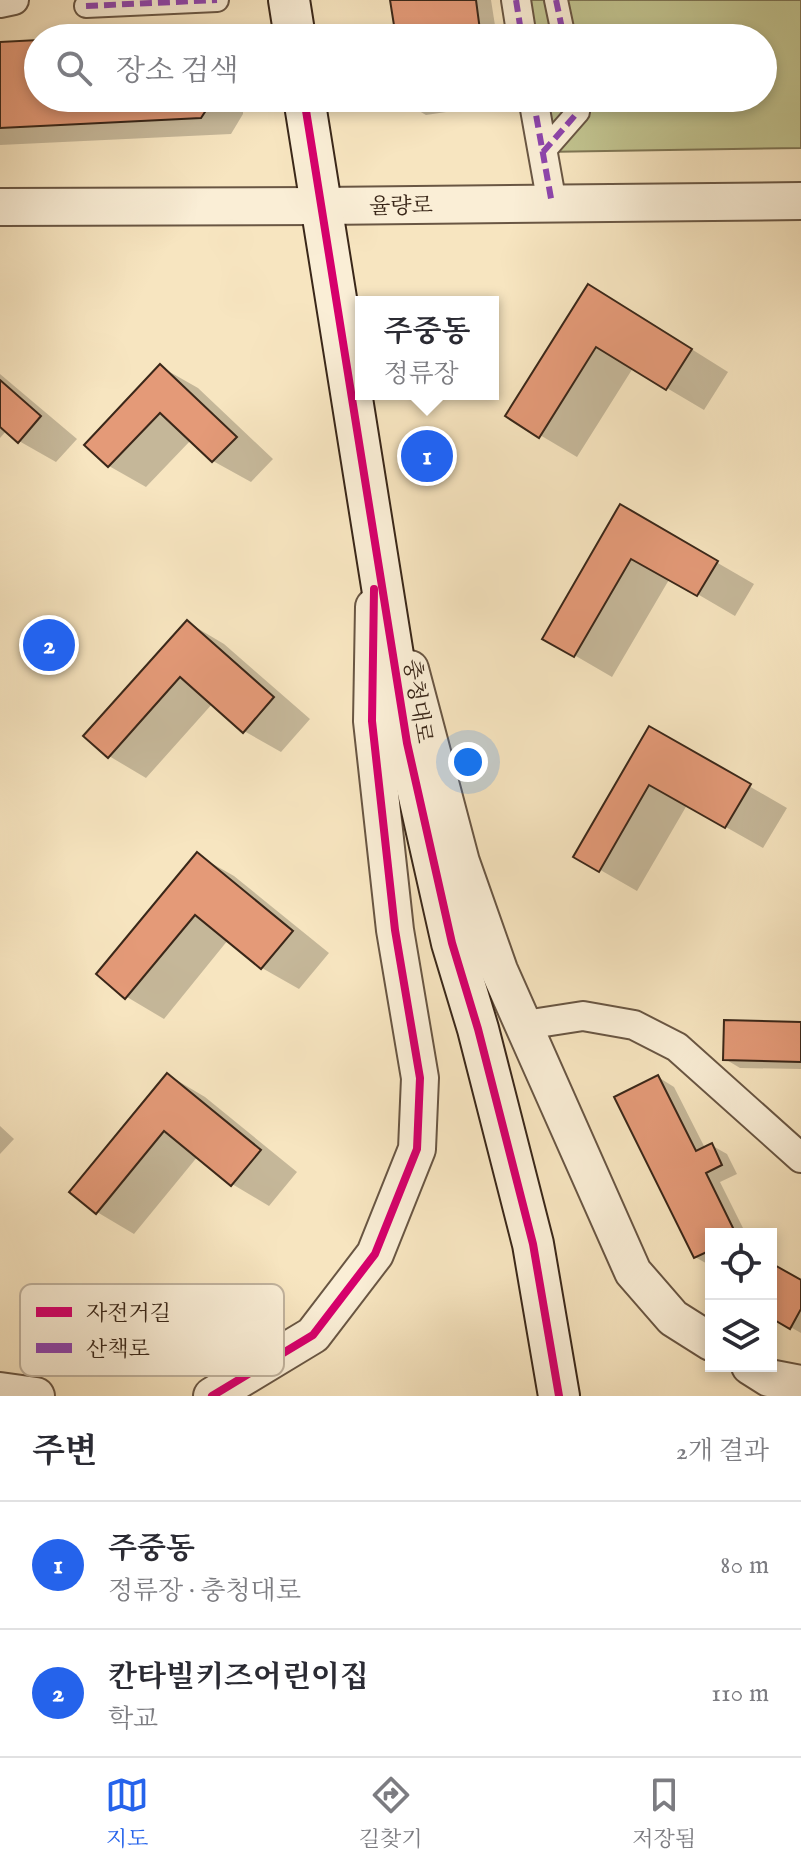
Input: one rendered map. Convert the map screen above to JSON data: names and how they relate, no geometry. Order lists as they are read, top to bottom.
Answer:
{
  "streets": {
    "main road": ["충청대로"],
    "street": ["율량로"]
  },
  "crossings": [
    ["율량로", "충청대로"]
  ],
  "legend": ["자전거길", "산책로"],
  "page": {
    "search": "장소 검색",
    "popup": ["주중동", "정류장"],
    "pins": ["1", "2"],
    "heading": ["주변", "2개 결과"],
    "list": [
      {
        "mark": "1",
        "name": "주중동",
        "note": "정류장 · 충청대로",
        "value": "80 m"
      },
      {
        "mark": "2",
        "name": "칸타빌키즈어린이집",
        "note": "학교",
        "value": "110 m"
      }
    ],
    "nav": ["지도", "길찾기", "저장됨"]
  }
}
